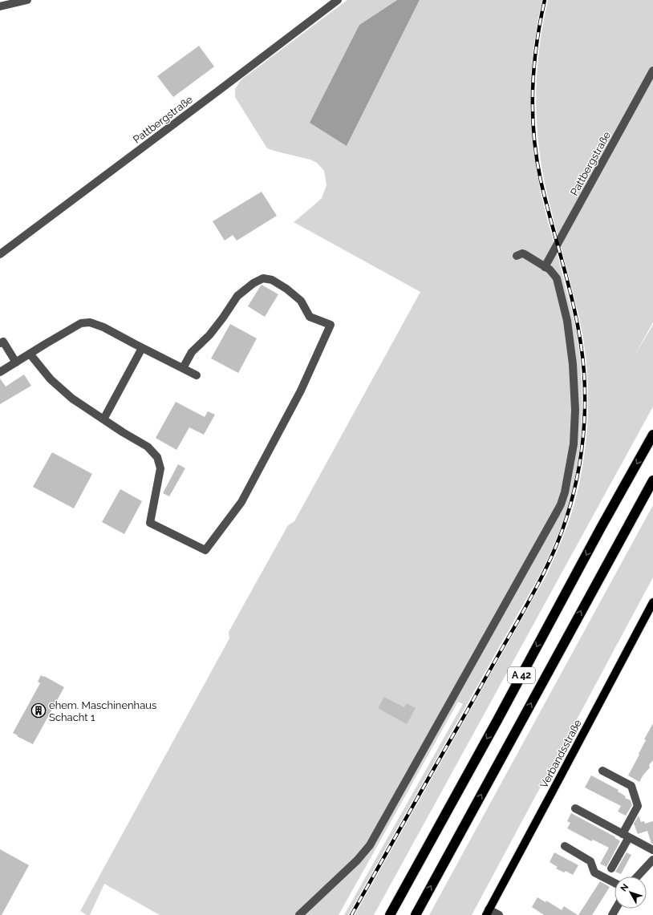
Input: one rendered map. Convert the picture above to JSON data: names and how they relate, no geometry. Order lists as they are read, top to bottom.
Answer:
{
  "streets": {
    "highway": ["A 42"],
    "main road": ["Verbandsstraße"],
    "street": ["Pattbergstraße"]
  },
  "places": {
    "building": ["ehem. Maschinenhaus Schacht 1"]
  },
  "north": "top left"
}
